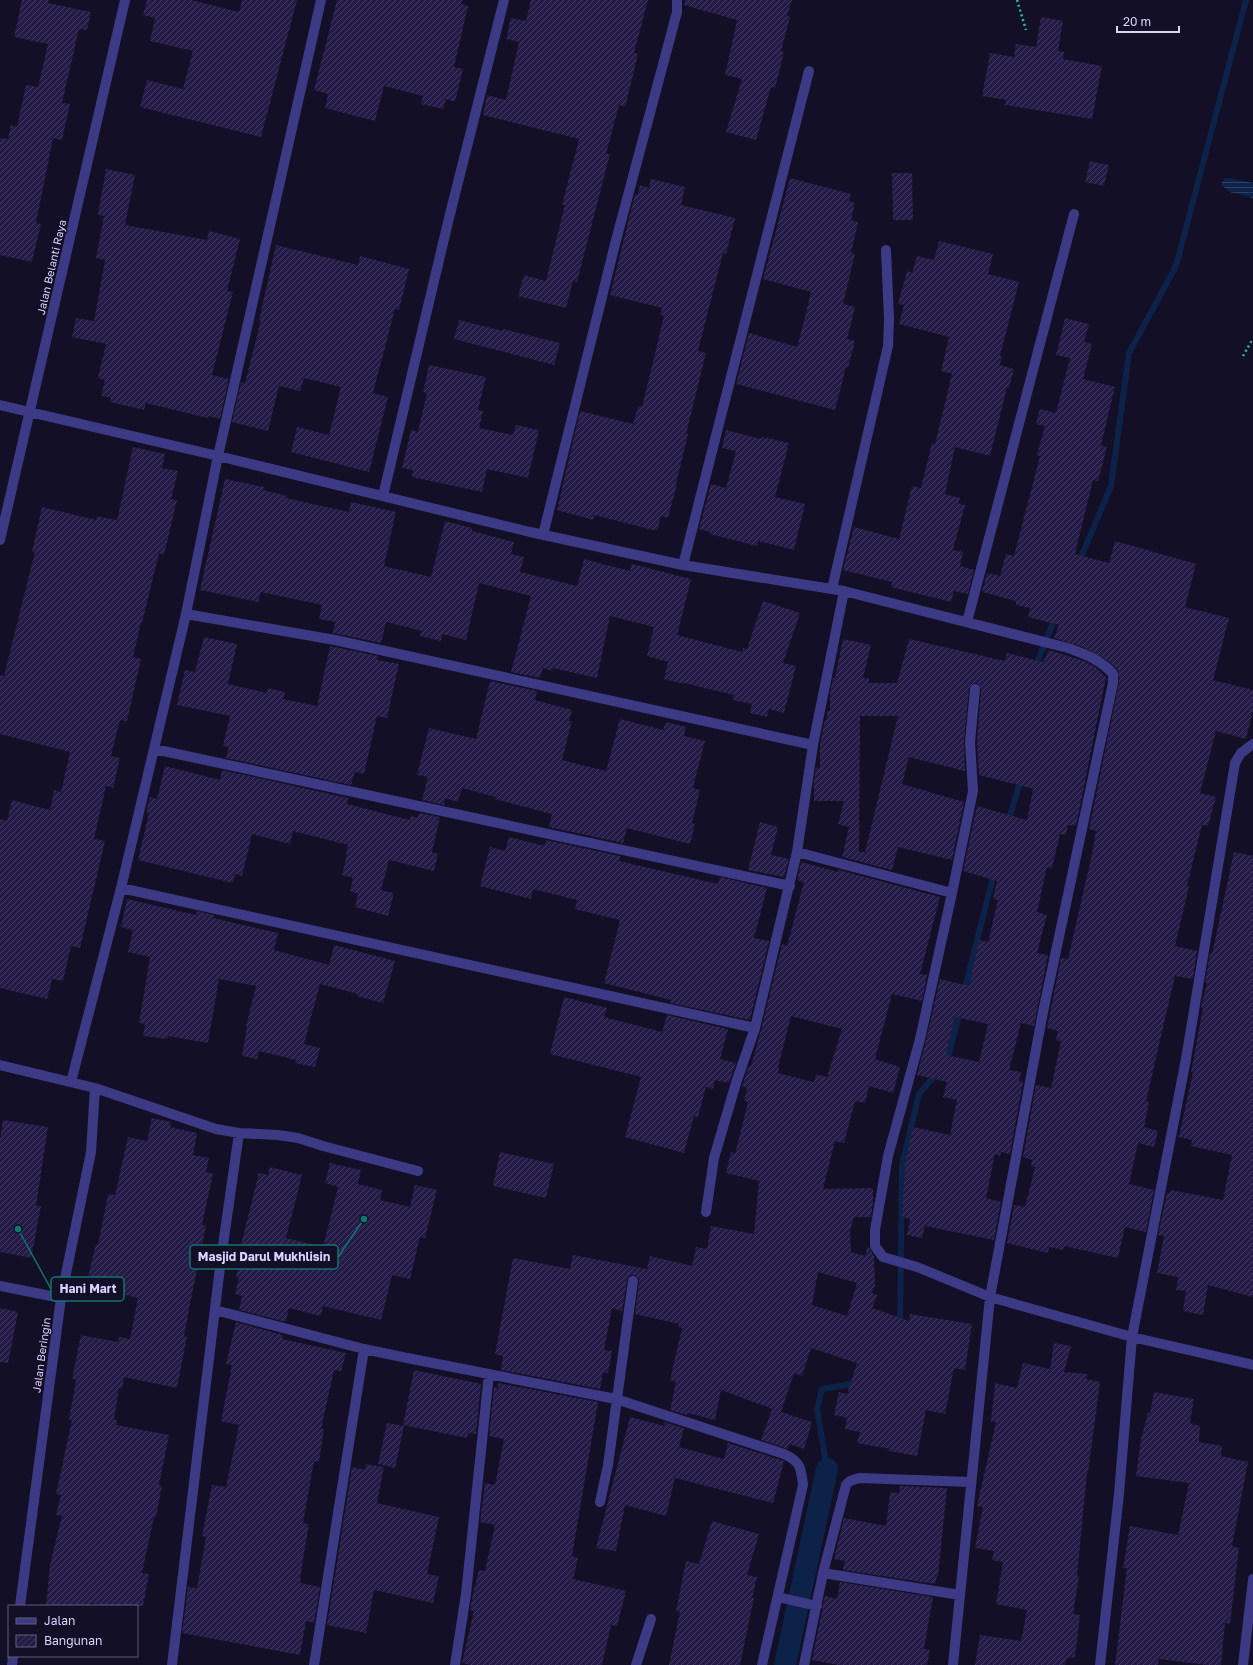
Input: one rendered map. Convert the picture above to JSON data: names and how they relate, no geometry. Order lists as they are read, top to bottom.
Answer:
{
  "streets": {
    "street": ["Jalan Belanti Raya", "Jalan Beringin"]
  },
  "places": ["Masjid Darul Mukhlisin", "Hani Mart"],
  "legend": ["Jalan", "Bangunan"],
  "scale_bar": "20 m"
}
